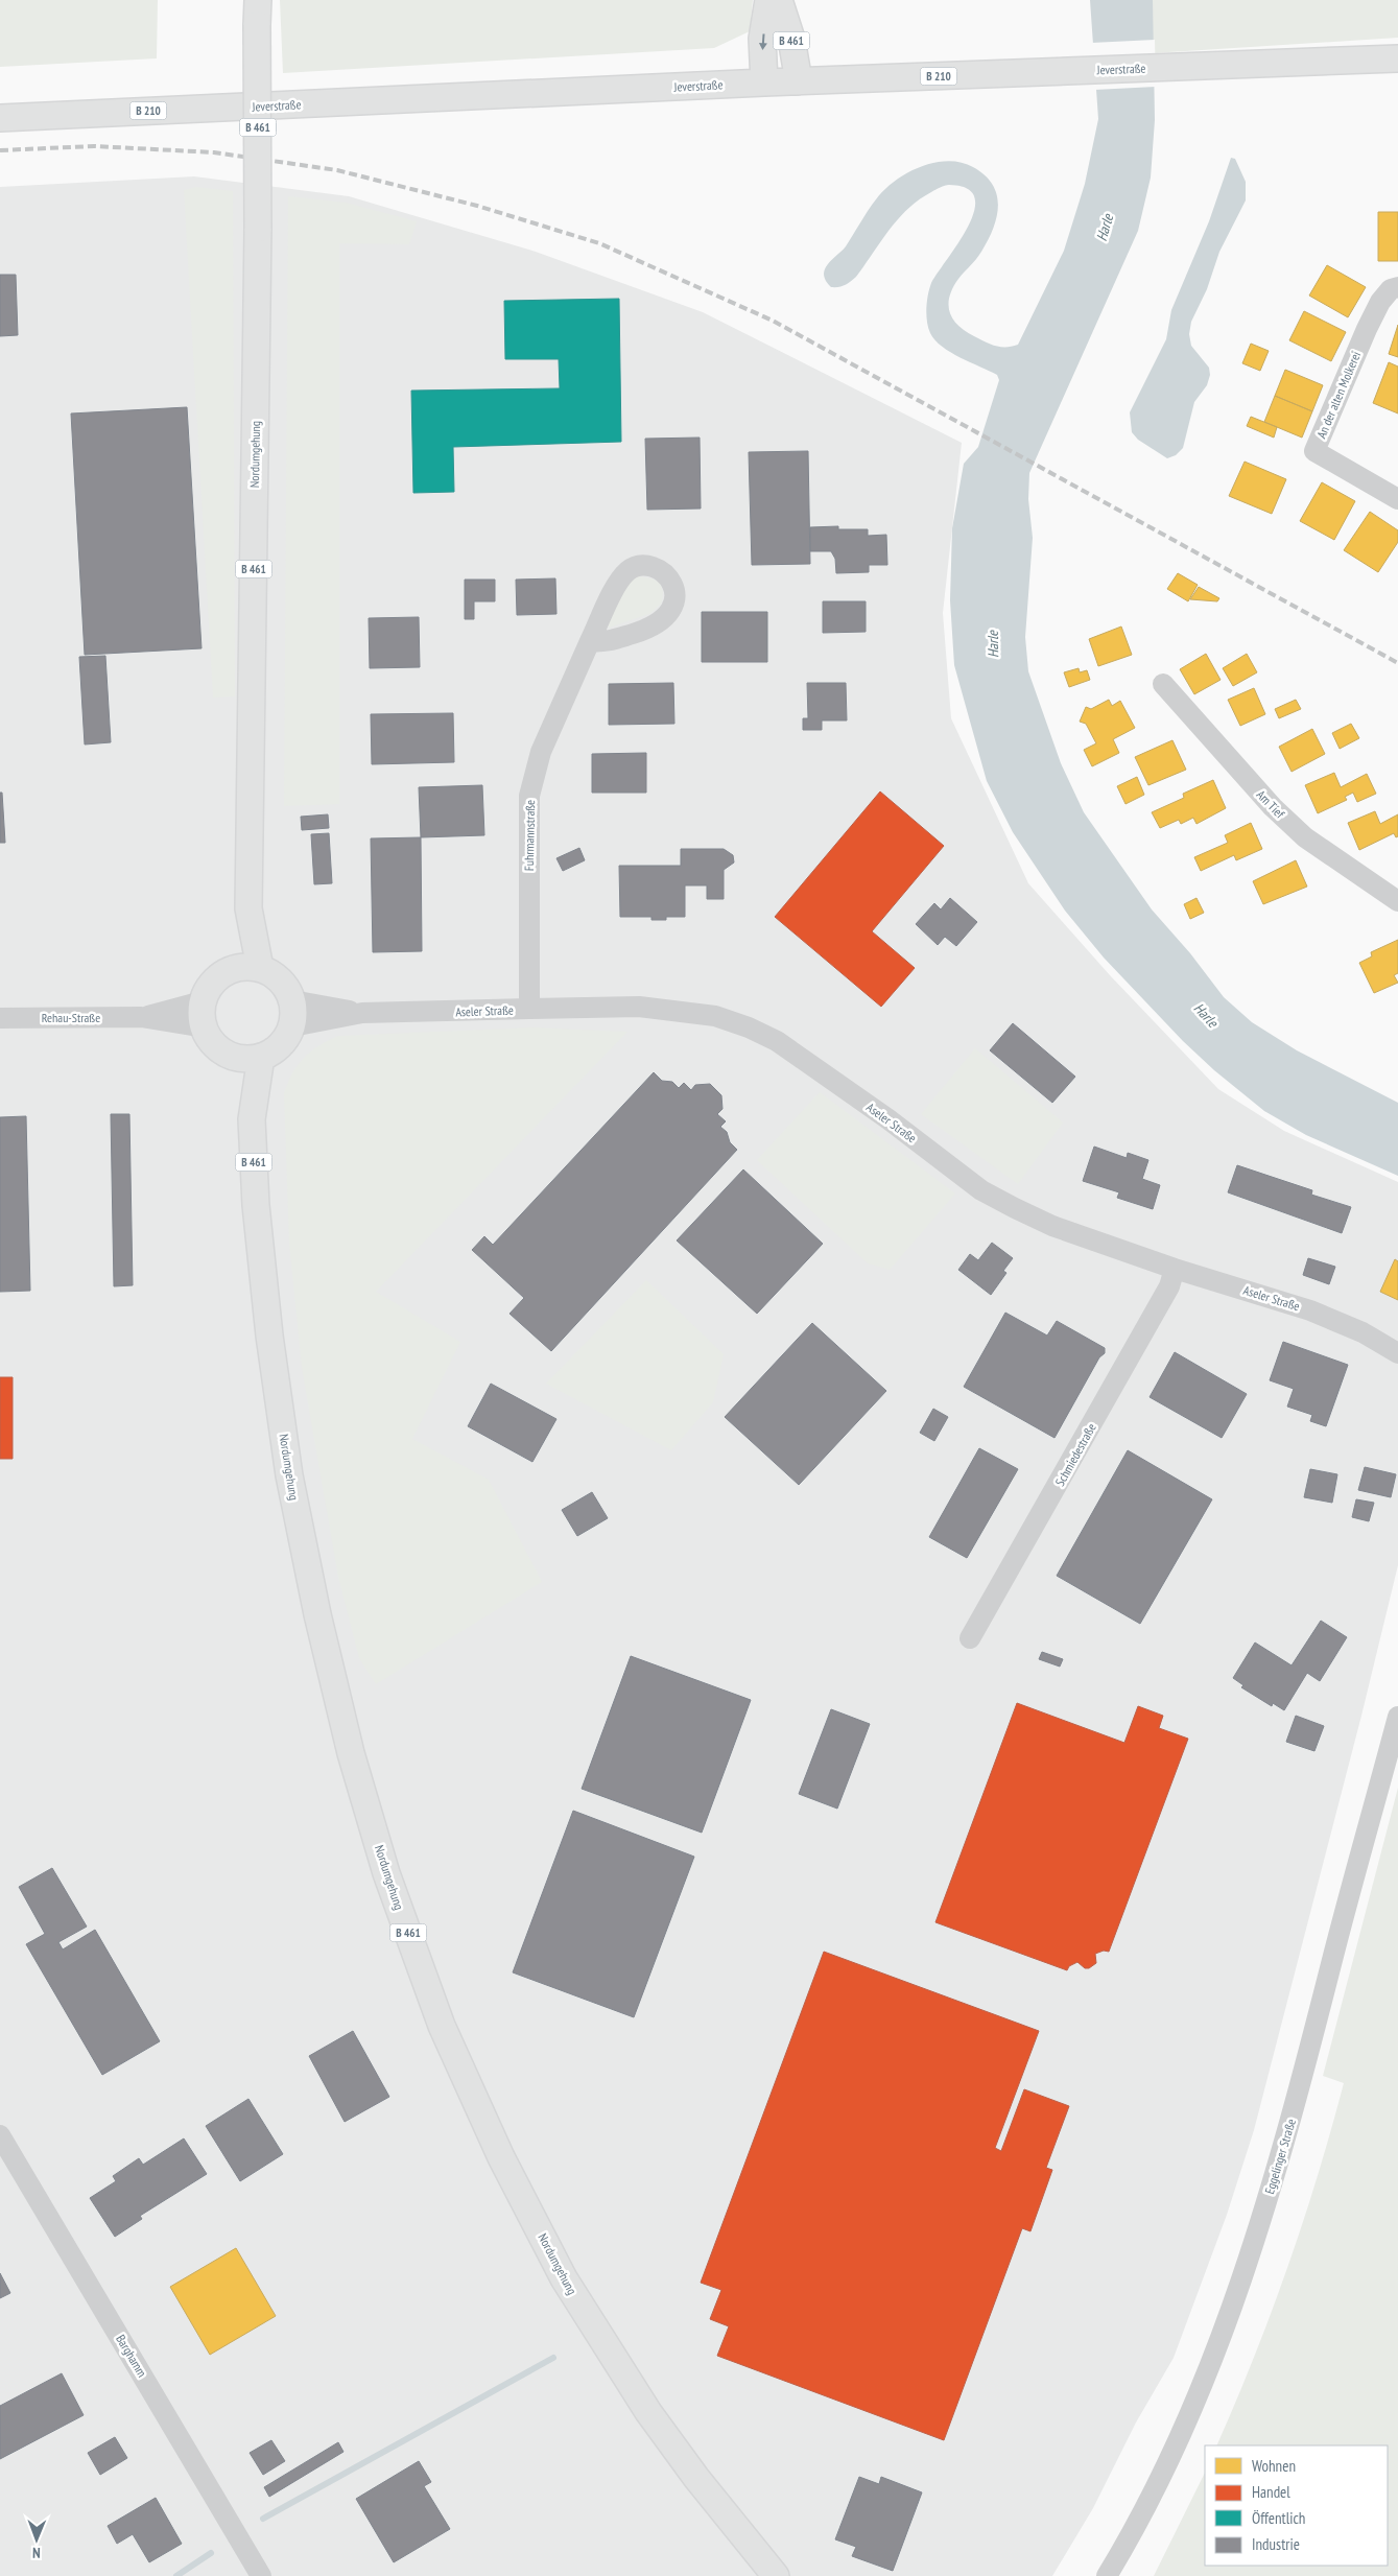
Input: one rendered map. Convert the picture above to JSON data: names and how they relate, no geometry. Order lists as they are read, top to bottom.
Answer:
{
  "streets": {
    "main road": [
      "B 461",
      "Jeverstraße",
      "B 210",
      "Nordumgehung"
    ],
    "street": [
      "An der alten Molkerei",
      "Am Tief",
      "Fuhrmannstraße",
      "Aseler Straße",
      "Rehau-Straße",
      "Schmiedestraße",
      "Eggelinger Straße",
      "Barghamm"
    ]
  },
  "crossings": [
    ["B 461", "Jeverstraße"],
    ["Nordumgehung", "Aseler Straße"],
    ["Nordumgehung", "Rehau-Straße"],
    ["Fuhrmannstraße", "Aseler Straße"],
    ["Aseler Straße", "Rehau-Straße"],
    ["Aseler Straße", "Schmiedestraße"]
  ],
  "water": ["Harle"],
  "legend": [
    "Wohnen",
    "Handel",
    "Öffentlich",
    "Industrie"
  ],
  "north": "bottom"
}
